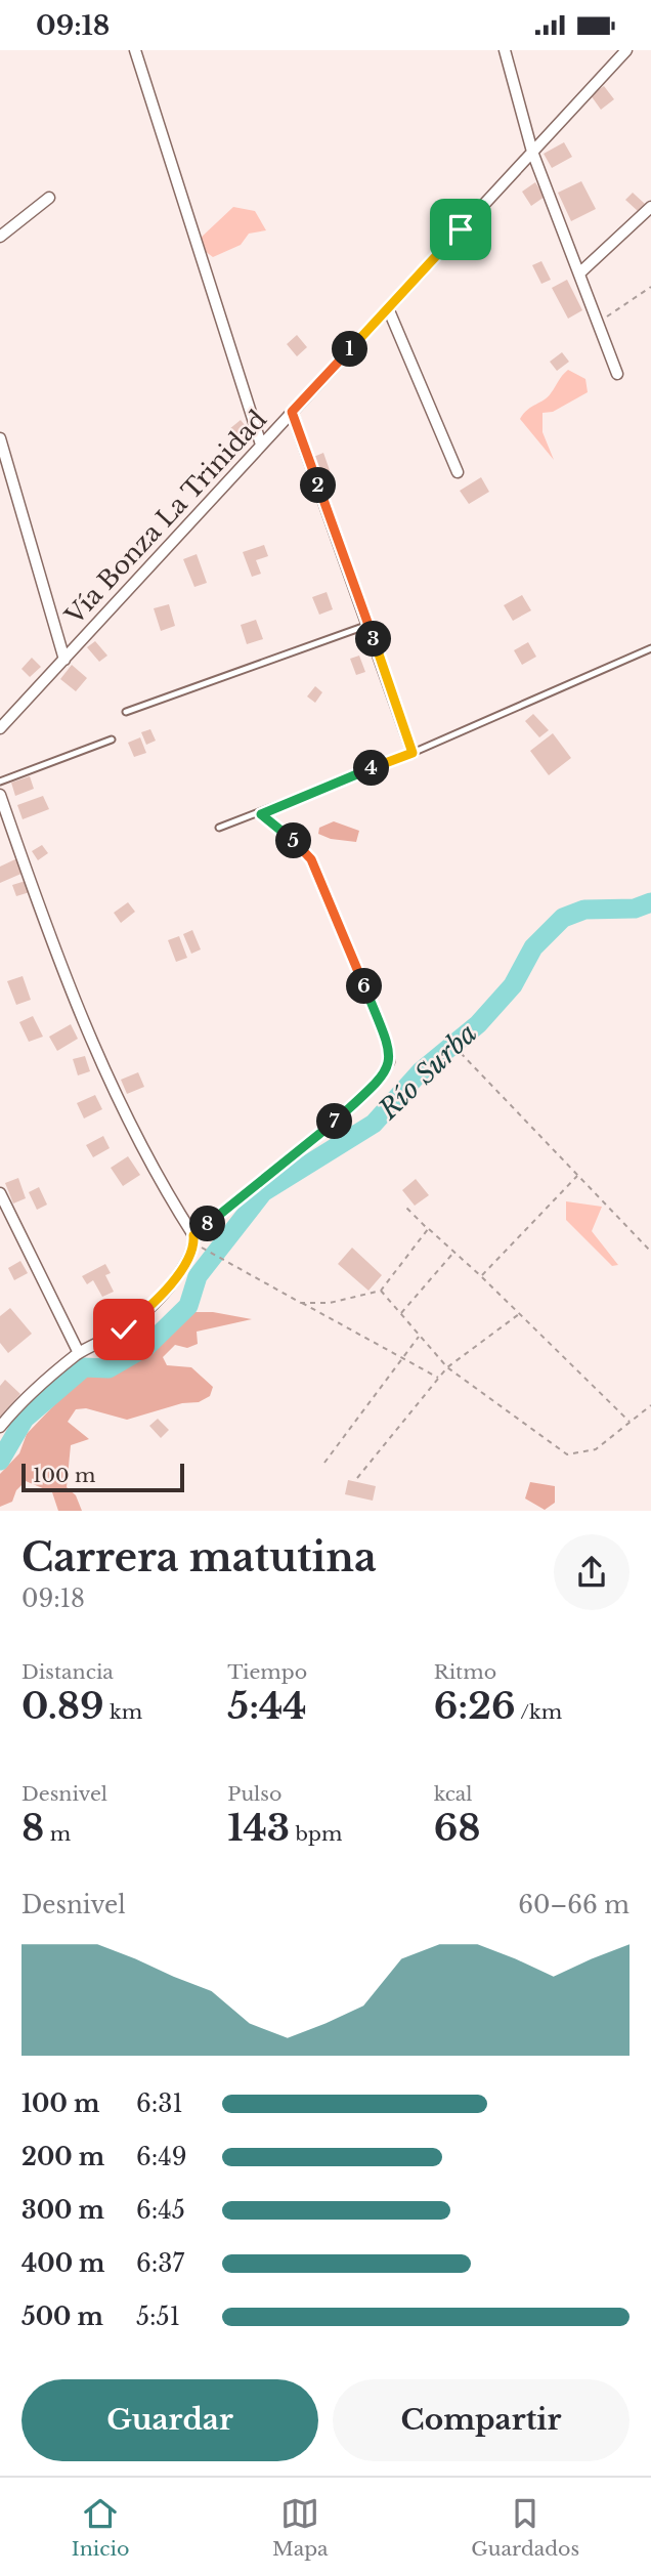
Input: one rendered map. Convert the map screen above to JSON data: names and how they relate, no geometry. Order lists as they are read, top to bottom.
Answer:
{
  "streets": {
    "street": ["Vía Bonza La Trinidad"]
  },
  "water": ["Río Surba"],
  "scale_bar": "100 m",
  "page": {
    "status": "09:18",
    "pins": [
      "1",
      "2",
      "3",
      "4",
      "5",
      "6",
      "7",
      "8"
    ],
    "scale": "100 m",
    "heading": ["Carrera matutina", "09:18"],
    "stats": [
      ["Distancia", "0.89 km"],
      ["Tiempo", "5:44"],
      ["Ritmo", "6:26 /km"],
      ["Desnivel", "8 m"],
      ["Pulso", "143 bpm"],
      ["kcal", "68"]
    ],
    "chart": ["Desnivel", "60–66 m"],
    "list": [
      {
        "name": "100 m",
        "note": "6:31"
      },
      {
        "name": "200 m",
        "note": "6:49"
      },
      {
        "name": "300 m",
        "note": "6:45"
      },
      {
        "name": "400 m",
        "note": "6:37"
      },
      {
        "name": "500 m",
        "note": "5:51"
      }
    ],
    "buttons": ["Guardar", "Compartir"],
    "tabs": ["Inicio", "Mapa", "Guardados"]
  }
}
